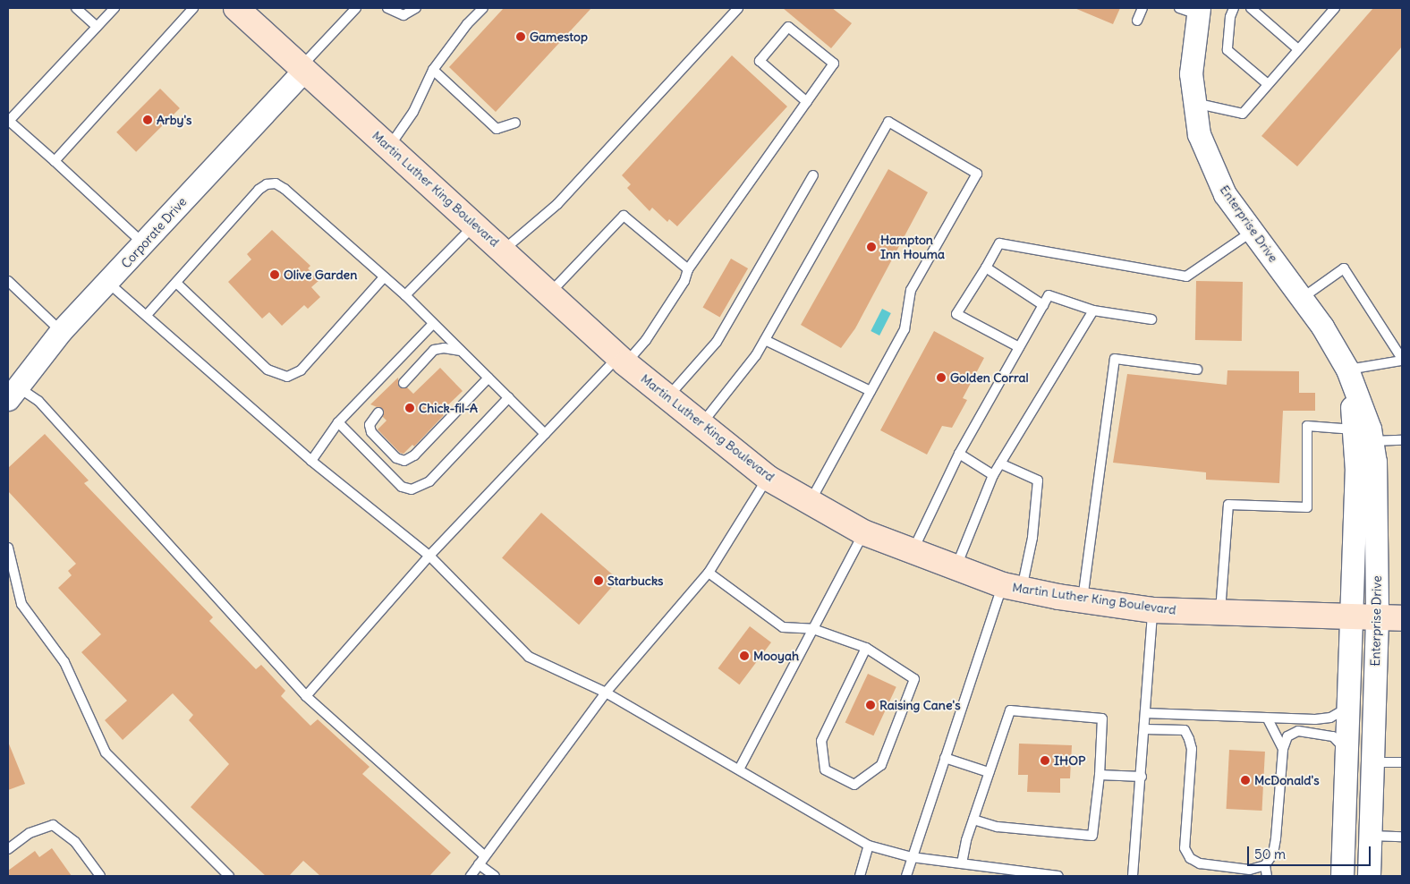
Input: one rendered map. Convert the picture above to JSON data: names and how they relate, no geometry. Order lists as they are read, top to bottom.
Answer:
{
  "streets": {
    "main road": ["Martin Luther King Boulevard"],
    "street": ["Enterprise Drive", "Corporate Drive"]
  },
  "crossings": [
    ["Martin Luther King Boulevard", "Enterprise Drive"],
    ["Martin Luther King Boulevard", "Corporate Drive"]
  ],
  "places": [
    "Gamestop",
    "Arby's",
    "Hampton Inn Houma",
    "Olive Garden",
    "Golden Corral",
    "Chick-fil-A",
    "Starbucks",
    "Mooyah",
    "Raising Cane's",
    "IHOP",
    "McDonald's"
  ],
  "scale_bar": "50 m"
}
